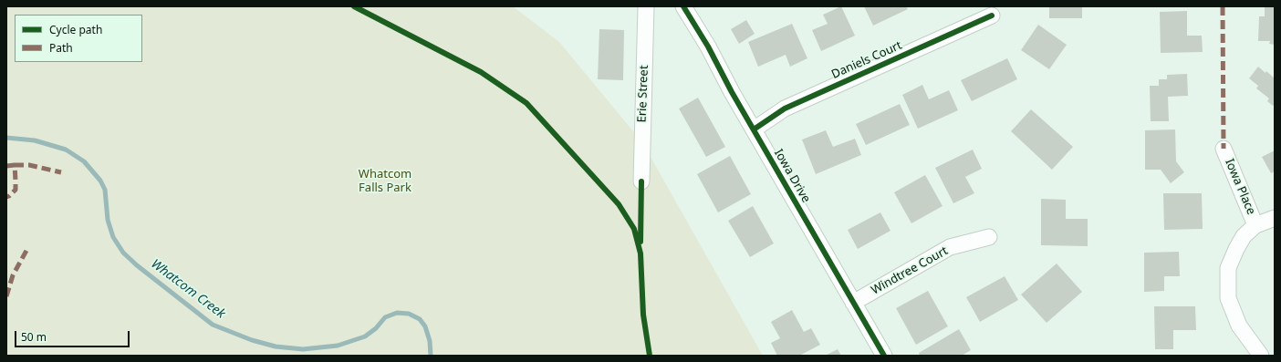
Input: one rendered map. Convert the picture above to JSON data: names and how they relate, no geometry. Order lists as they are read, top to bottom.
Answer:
{
  "streets": {
    "street": [
      "Daniels Court",
      "Erie Street",
      "Iowa Drive",
      "Iowa Place",
      "Windtree Court"
    ]
  },
  "crossings": [
    ["Daniels Court", "Iowa Drive"],
    ["Iowa Drive", "Windtree Court"]
  ],
  "water": ["Whatcom Creek"],
  "parks": ["Whatcom Falls Park"],
  "legend": ["Cycle path", "Path"],
  "scale_bar": "50 m"
}
